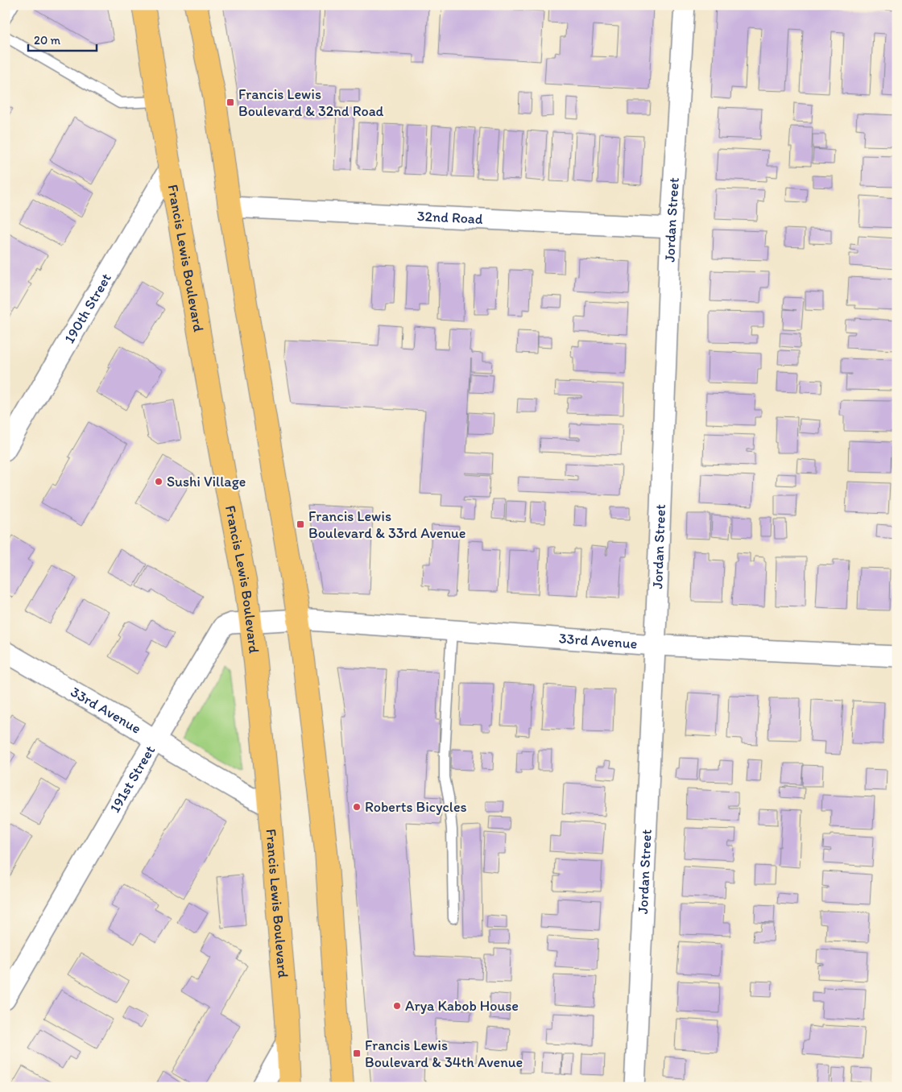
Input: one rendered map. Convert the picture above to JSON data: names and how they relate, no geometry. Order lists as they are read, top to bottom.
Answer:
{
  "streets": {
    "main road": ["Francis Lewis Boulevard"],
    "street": [
      "32nd Road",
      "Jordan Street",
      "190th Street",
      "33rd Avenue",
      "191st Street"
    ]
  },
  "crossings": [
    ["32nd Road", "Jordan Street"],
    ["Jordan Street", "33rd Avenue"],
    ["Francis Lewis Boulevard", "190th Street"],
    ["Francis Lewis Boulevard", "33rd Avenue"],
    ["Francis Lewis Boulevard", "191st Street"],
    ["33rd Avenue", "191st Street"]
  ],
  "places": {
    "transit": ["Francis Lewis Boulevard & 32nd Road", "Francis Lewis Boulevard & 33rd Avenue", "Francis Lewis Boulevard & 34th Avenue"],
    "other": ["Sushi Village", "Roberts Bicycles", "Arya Kabob House"]
  },
  "scale_bar": "20 m"
}
